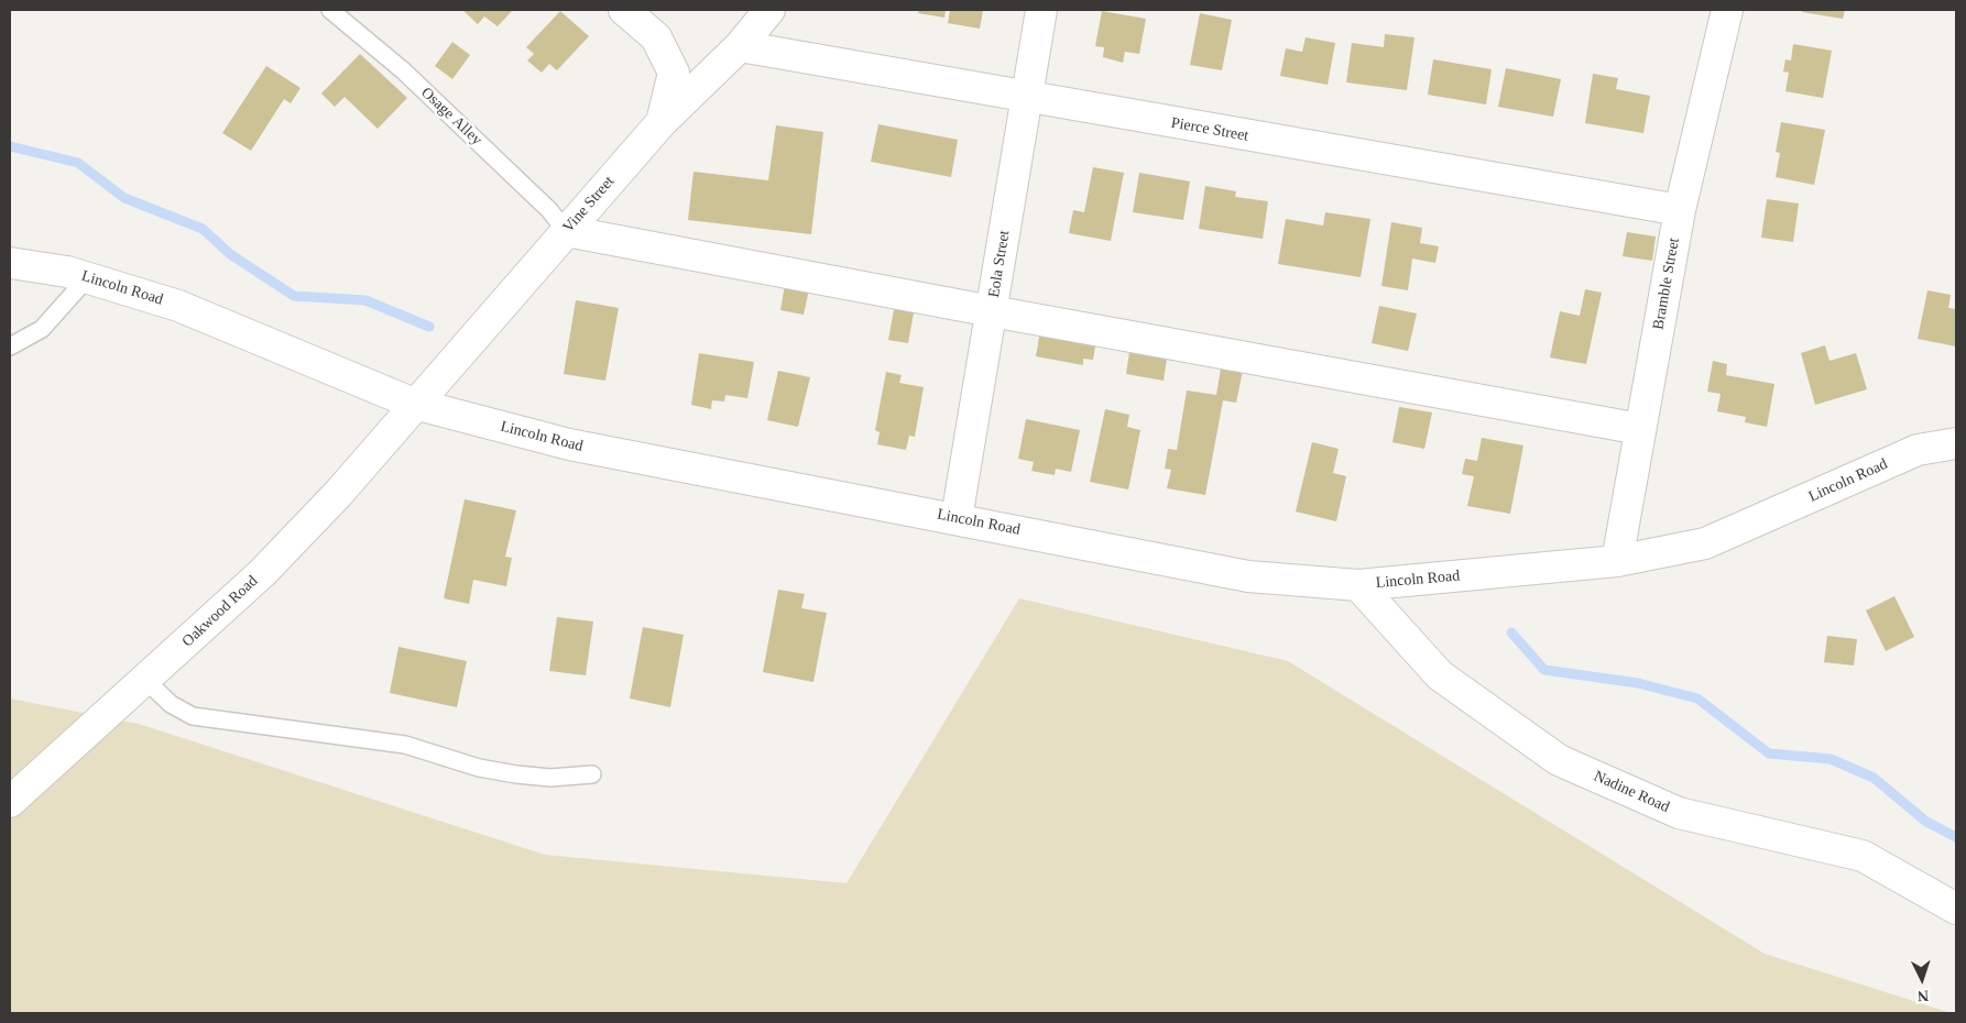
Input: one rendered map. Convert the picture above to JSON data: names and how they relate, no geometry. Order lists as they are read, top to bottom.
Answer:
{
  "streets": {
    "street": [
      "Pierce Street",
      "Vine Street",
      "Eola Street",
      "Bramble Street",
      "Lincoln Road",
      "Oakwood Road",
      "Nadine Road"
    ],
    "lane": ["Osage Alley"]
  },
  "crossings": [
    ["Osage Alley", "Vine Street"],
    ["Pierce Street", "Vine Street"],
    ["Pierce Street", "Eola Street"],
    ["Pierce Street", "Bramble Street"],
    ["Vine Street", "Lincoln Road"],
    ["Vine Street", "Oakwood Road"],
    ["Eola Street", "Lincoln Road"],
    ["Bramble Street", "Lincoln Road"],
    ["Lincoln Road", "Oakwood Road"],
    ["Lincoln Road", "Nadine Road"]
  ],
  "north": "bottom"
}
